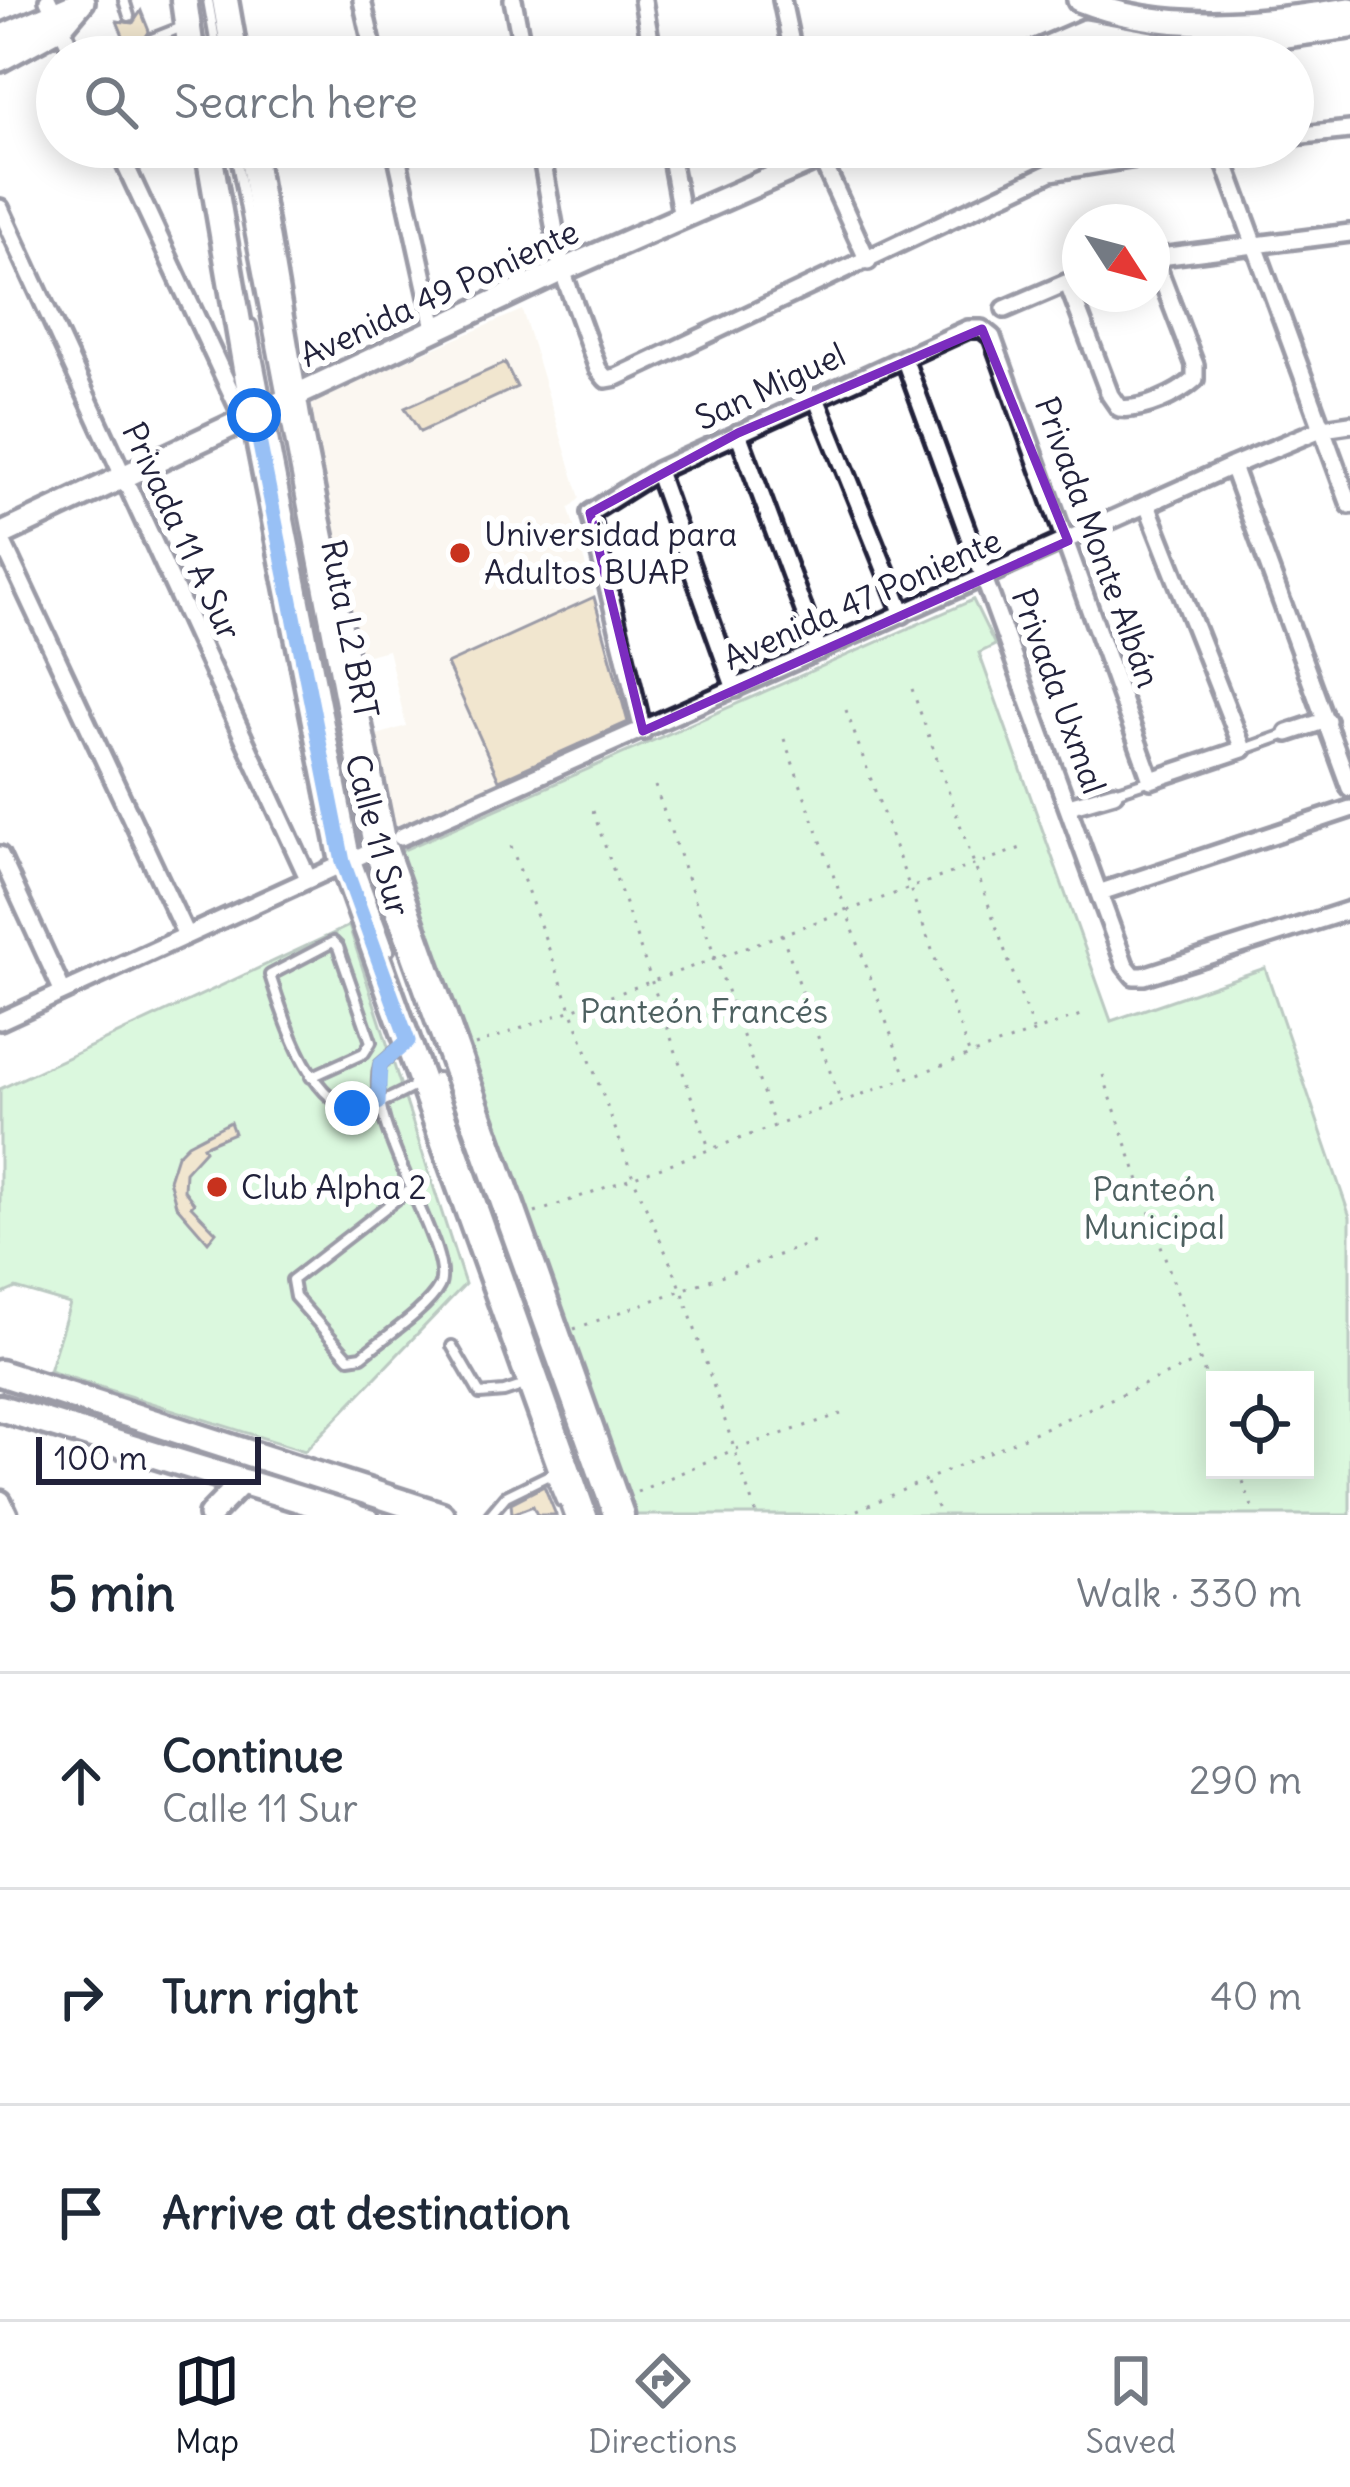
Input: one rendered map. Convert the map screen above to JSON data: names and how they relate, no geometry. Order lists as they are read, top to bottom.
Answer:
{
  "streets": {
    "main road": ["Avenida 49 Poniente", "Calle 11 Sur"],
    "street": [
      "San Miguel",
      "Privada 11 A Sur",
      "Privada Monte Albán",
      "Avenida 47 Poniente",
      "Privada Uxmal"
    ]
  },
  "crossings": [
    ["Avenida 49 Poniente", "Privada 11 A Sur"],
    ["Avenida 49 Poniente", "Calle 11 Sur"],
    ["San Miguel", "Privada Monte Albán"],
    ["San Miguel", "Avenida 47 Poniente"],
    ["San Miguel", "Privada Uxmal"],
    ["Privada 11 A Sur", "Avenida 47 Poniente"],
    ["Privada Monte Albán", "Avenida 47 Poniente"],
    ["Avenida 47 Poniente", "Privada Uxmal"],
    ["Avenida 47 Poniente", "Calle 11 Sur"]
  ],
  "parks": ["Panteón Francés", "Panteón Municipal"],
  "places": ["Universidad para Adultos BUAP", "Club Alpha 2"],
  "scale_bar": "100 m",
  "north": "bottom right",
  "page": {
    "search": "Search here",
    "scale": "100 m",
    "heading": ["5 min", "Walk · 330 m"],
    "list": [
      ["Continue", "Calle 11 Sur", "290 m"],
      ["Turn right", "40 m"],
      "Arrive at destination"
    ],
    "nav": ["Map", "Directions", "Saved"]
  }
}
